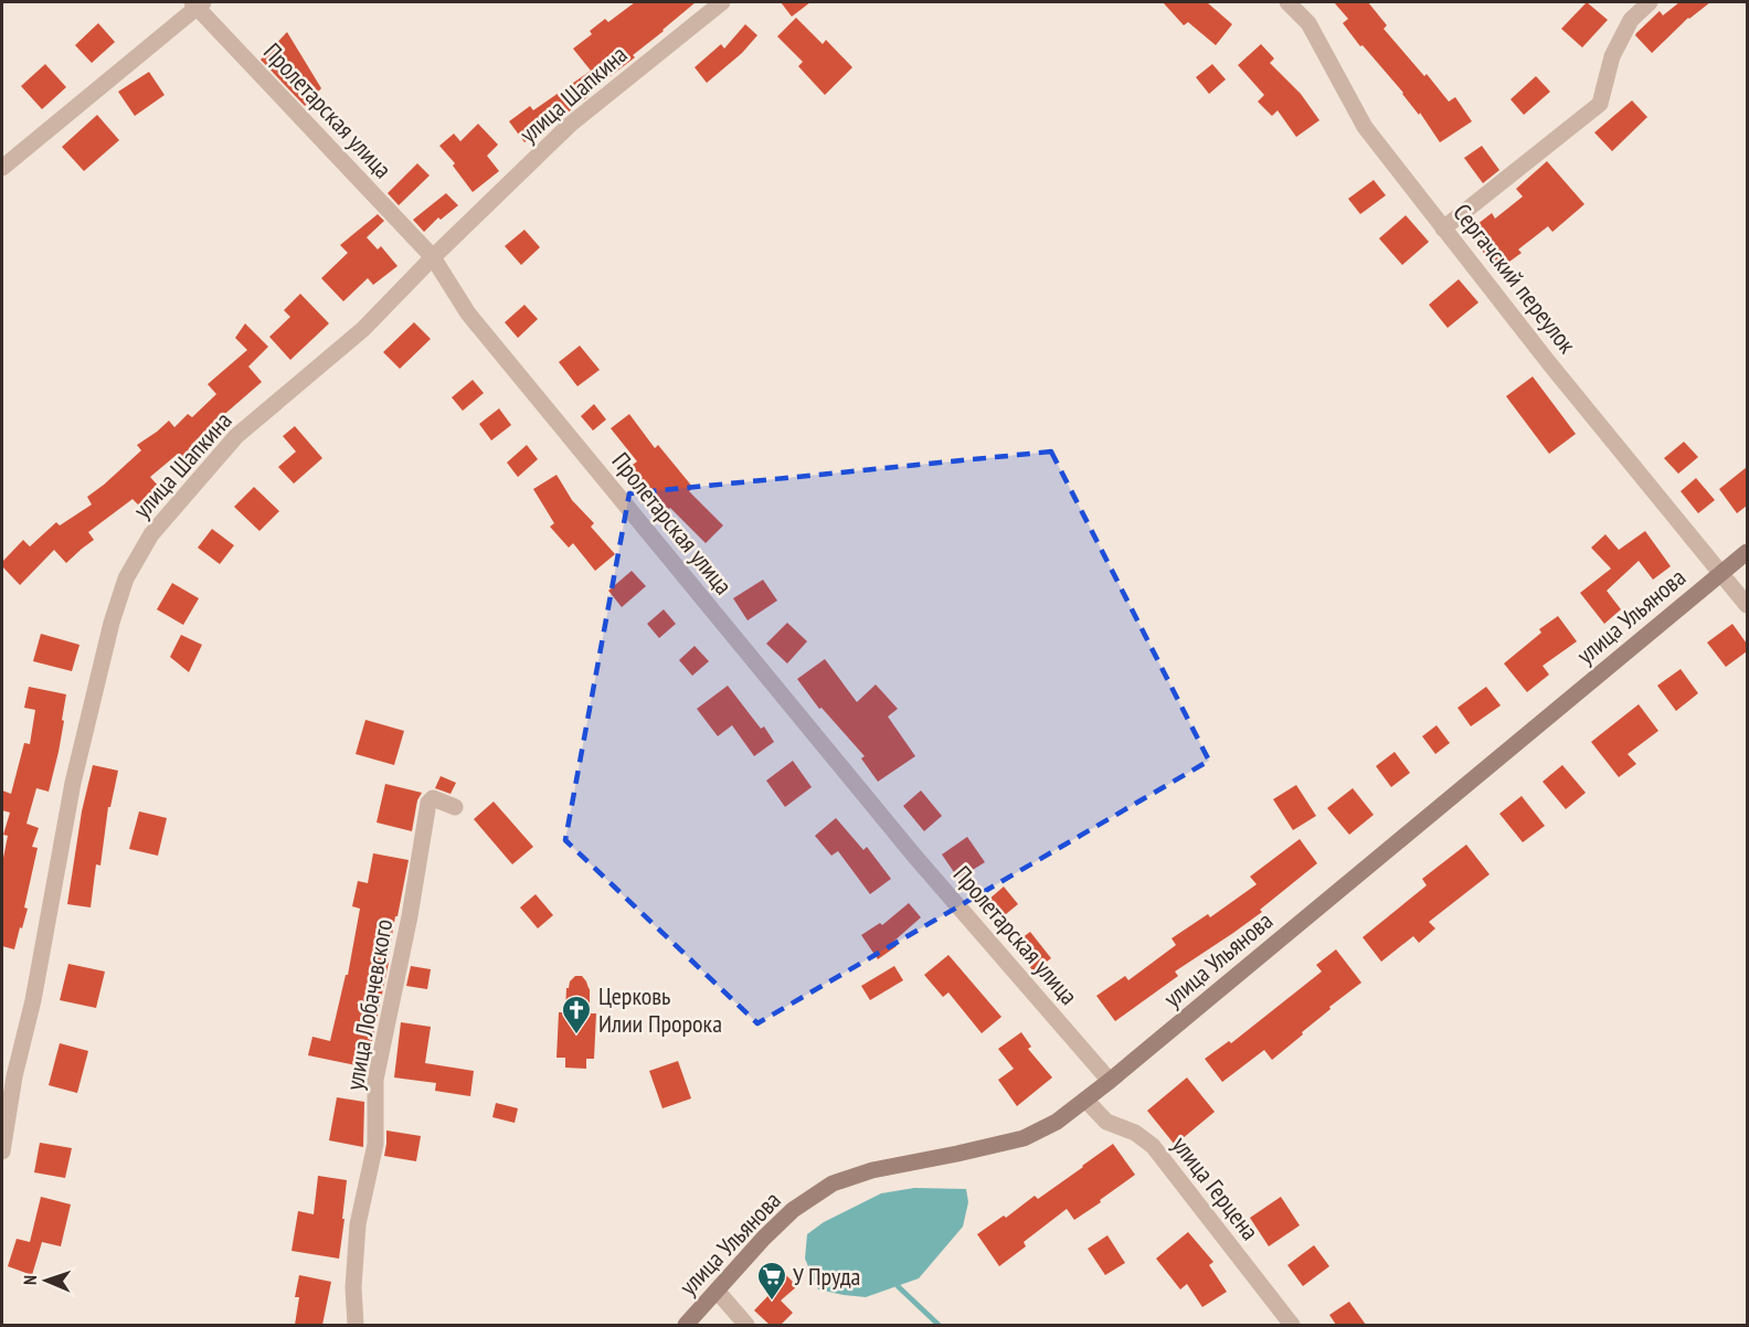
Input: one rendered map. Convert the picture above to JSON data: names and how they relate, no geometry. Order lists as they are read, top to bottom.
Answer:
{
  "streets": {
    "main road": ["улица Ульянова"],
    "street": [
      "улица Шапкина",
      "Пролетарская улица",
      "Сергачский переулок",
      "улица Лобачевского",
      "улица Герцена"
    ]
  },
  "crossings": [
    ["улица Шапкина", "Пролетарская улица"],
    ["Пролетарская улица", "улица Ульянова"],
    ["Сергачский переулок", "улица Ульянова"],
    ["улица Ульянова", "улица Герцена"]
  ],
  "places": {
    "church": ["Церковь Илии Пророка"],
    "supermarket": ["У Пруда"]
  },
  "north": "left"
}
